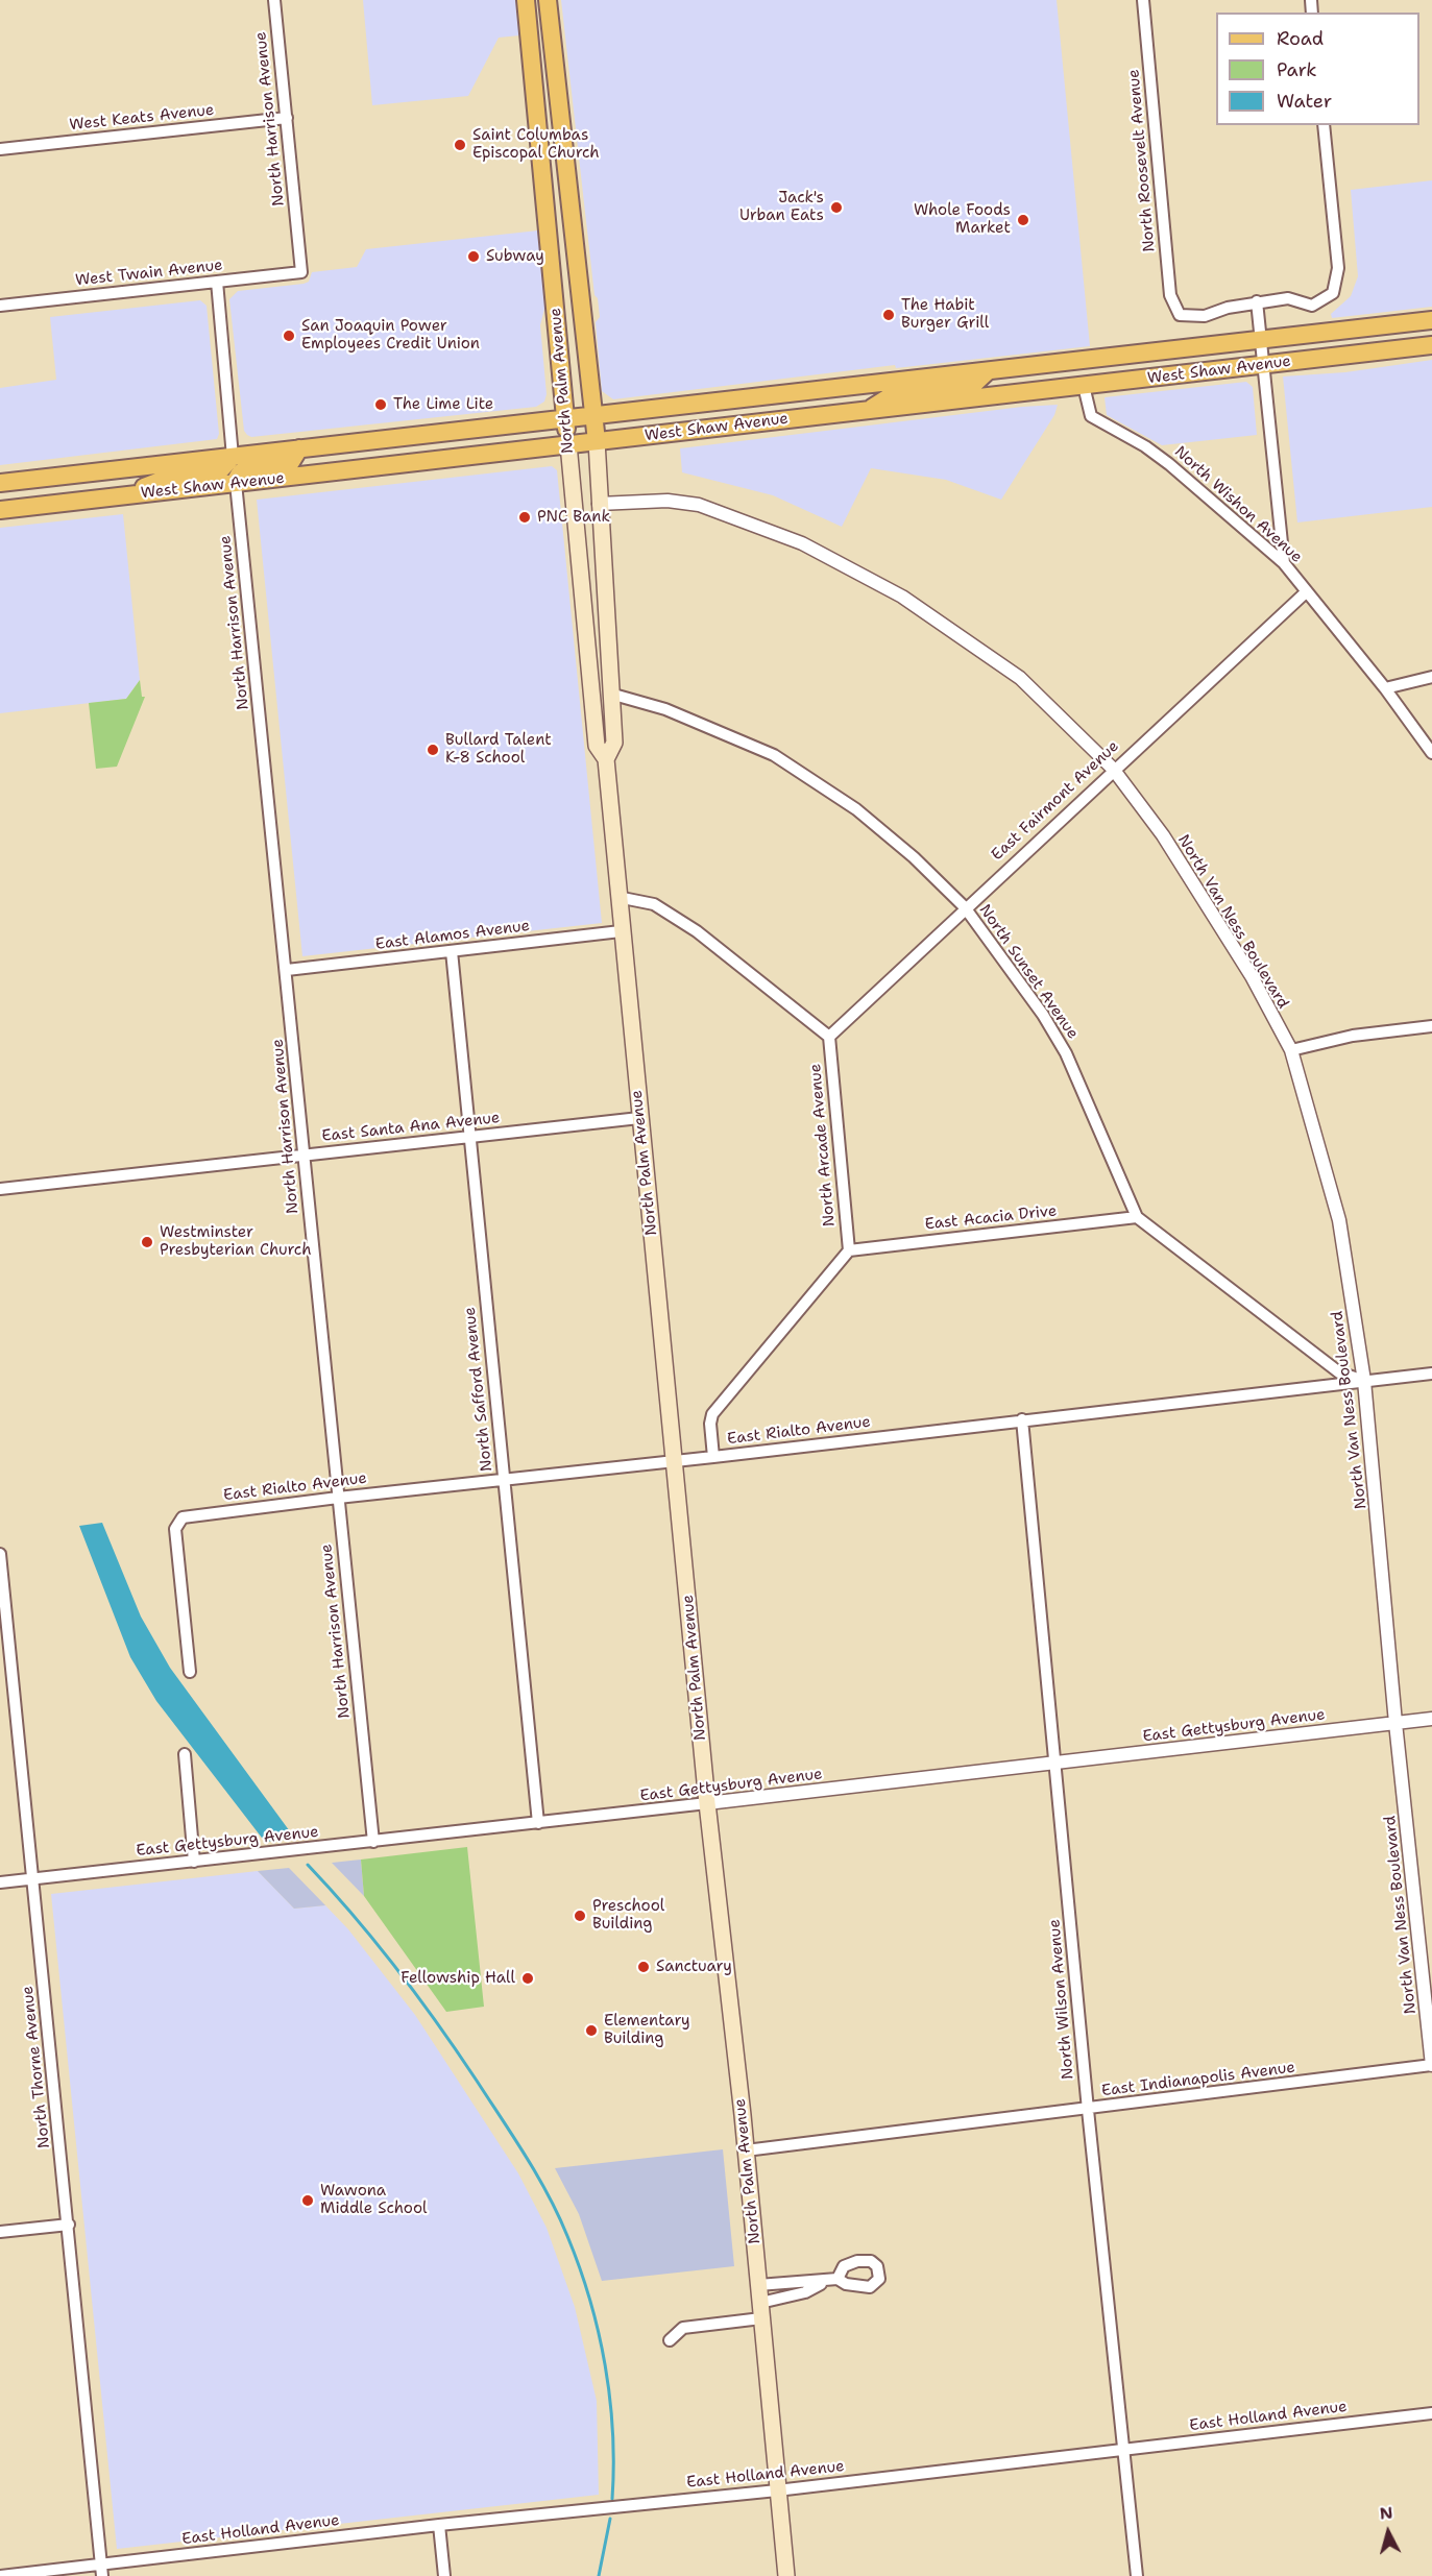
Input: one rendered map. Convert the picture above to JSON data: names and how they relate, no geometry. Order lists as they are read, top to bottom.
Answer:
{
  "streets": {
    "main road": ["West Shaw Avenue", "North Palm Avenue"],
    "street": [
      "West Keats Avenue",
      "North Harrison Avenue",
      "North Roosevelt Avenue",
      "West Twain Avenue",
      "North Wishon Avenue",
      "East Fairmont Avenue",
      "North Van Ness Boulevard",
      "East Alamos Avenue",
      "North Sunset Avenue",
      "East Santa Ana Avenue",
      "North Arcade Avenue",
      "East Acacia Drive",
      "North Safford Avenue",
      "East Rialto Avenue",
      "East Gettysburg Avenue",
      "North Wilson Avenue",
      "North Thorne Avenue",
      "East Indianapolis Avenue",
      "East Holland Avenue"
    ]
  },
  "crossings": [
    ["West Keats Avenue", "North Harrison Avenue"],
    ["North Harrison Avenue", "West Twain Avenue"],
    ["North Harrison Avenue", "West Shaw Avenue"],
    ["North Harrison Avenue", "East Alamos Avenue"],
    ["North Harrison Avenue", "East Santa Ana Avenue"],
    ["North Harrison Avenue", "East Rialto Avenue"],
    ["North Harrison Avenue", "East Gettysburg Avenue"],
    ["West Shaw Avenue", "North Palm Avenue"],
    ["West Shaw Avenue", "North Wishon Avenue"],
    ["North Palm Avenue", "North Van Ness Boulevard"],
    ["North Palm Avenue", "East Alamos Avenue"],
    ["North Palm Avenue", "North Sunset Avenue"],
    ["North Palm Avenue", "East Santa Ana Avenue"],
    ["North Palm Avenue", "East Rialto Avenue"],
    ["North Palm Avenue", "East Gettysburg Avenue"],
    ["North Palm Avenue", "East Indianapolis Avenue"],
    ["North Palm Avenue", "East Holland Avenue"],
    ["North Wishon Avenue", "East Fairmont Avenue"],
    ["East Fairmont Avenue", "North Van Ness Boulevard"],
    ["East Fairmont Avenue", "North Sunset Avenue"],
    ["East Fairmont Avenue", "North Arcade Avenue"],
    ["North Van Ness Boulevard", "North Sunset Avenue"],
    ["North Van Ness Boulevard", "East Rialto Avenue"],
    ["North Van Ness Boulevard", "East Gettysburg Avenue"],
    ["North Van Ness Boulevard", "East Indianapolis Avenue"],
    ["East Alamos Avenue", "North Safford Avenue"],
    ["North Sunset Avenue", "East Acacia Drive"],
    ["North Sunset Avenue", "East Rialto Avenue"],
    ["East Santa Ana Avenue", "North Safford Avenue"],
    ["North Arcade Avenue", "East Acacia Drive"],
    ["North Safford Avenue", "East Rialto Avenue"],
    ["North Safford Avenue", "East Gettysburg Avenue"],
    ["East Rialto Avenue", "North Wilson Avenue"],
    ["East Gettysburg Avenue", "North Wilson Avenue"],
    ["East Gettysburg Avenue", "North Thorne Avenue"],
    ["North Wilson Avenue", "East Indianapolis Avenue"],
    ["North Wilson Avenue", "East Holland Avenue"],
    ["North Thorne Avenue", "East Holland Avenue"]
  ],
  "places": [
    "Saint Columbas Episcopal Church",
    "Jack's Urban Eats",
    "Whole Foods Market",
    "Subway",
    "The Habit Burger Grill",
    "San Joaquin Power Employees Credit Union",
    "The Lime Lite",
    "PNC Bank",
    "Bullard Talent K-8 School",
    "Westminster Presbyterian Church",
    "Preschool Building",
    "Sanctuary",
    "Fellowship Hall",
    "Elementary Building",
    "Wawona Middle School"
  ],
  "legend": ["Road", "Park", "Water"],
  "north": "top"
}
